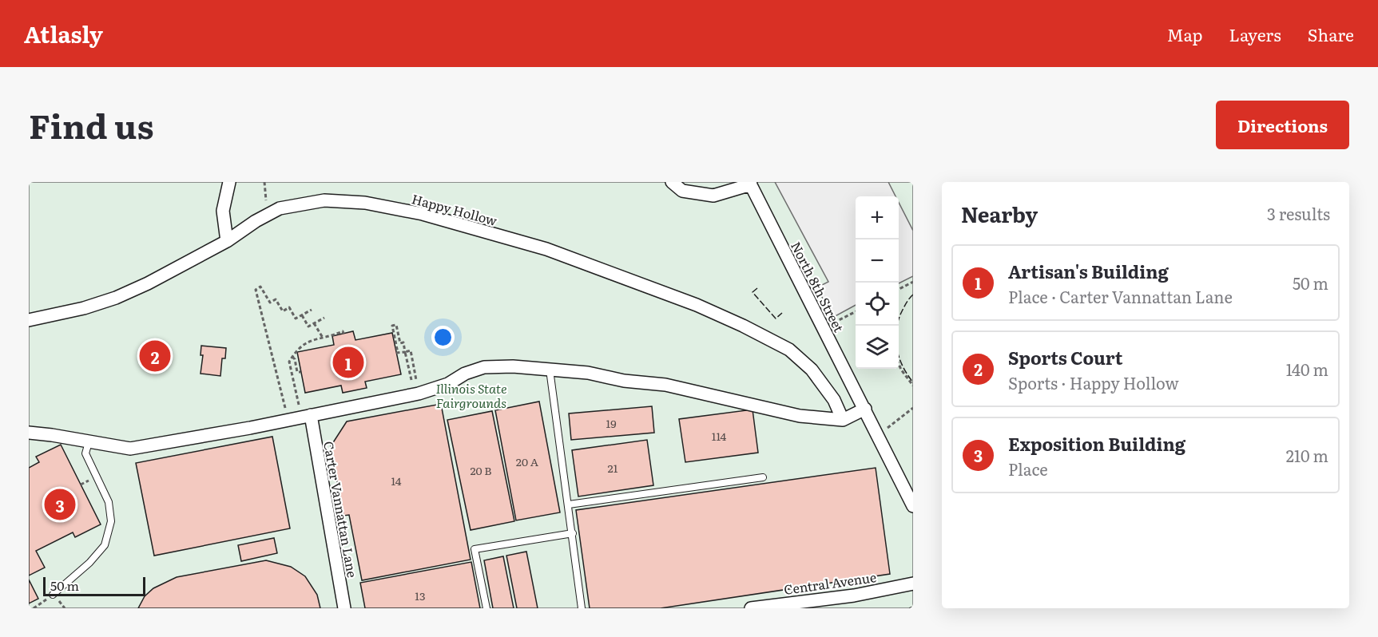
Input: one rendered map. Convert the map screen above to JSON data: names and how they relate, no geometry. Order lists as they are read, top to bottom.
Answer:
{
  "streets": {
    "street": [
      "Happy Hollow",
      "North 8th Street",
      "Carter Vannattan Lane",
      "Central Avenue"
    ]
  },
  "parks": ["Illinois State Fairgrounds"],
  "house_numbers": [
    "19",
    "114",
    "20 A",
    "21",
    "20 B",
    "14",
    "13"
  ],
  "scale_bar": "50 m",
  "page": {
    "header": "Atlasly",
    "nav": ["Map", "Layers", "Share"],
    "title": "Find us",
    "buttons": "Directions",
    "heading": ["Nearby", "3 results"],
    "map_buttons": ["+", "−"],
    "list": [
      {
        "mark": "1",
        "name": "Artisan's Building",
        "note": "Place · Carter Vannattan Lane",
        "value": "50 m"
      },
      {
        "mark": "2",
        "name": "Sports Court",
        "note": "Sports · Happy Hollow",
        "value": "140 m"
      },
      {
        "mark": "3",
        "name": "Exposition Building",
        "note": "Place",
        "value": "210 m"
      }
    ],
    "pins": ["2", "1", "3"],
    "scale": "50 m"
  }
}
